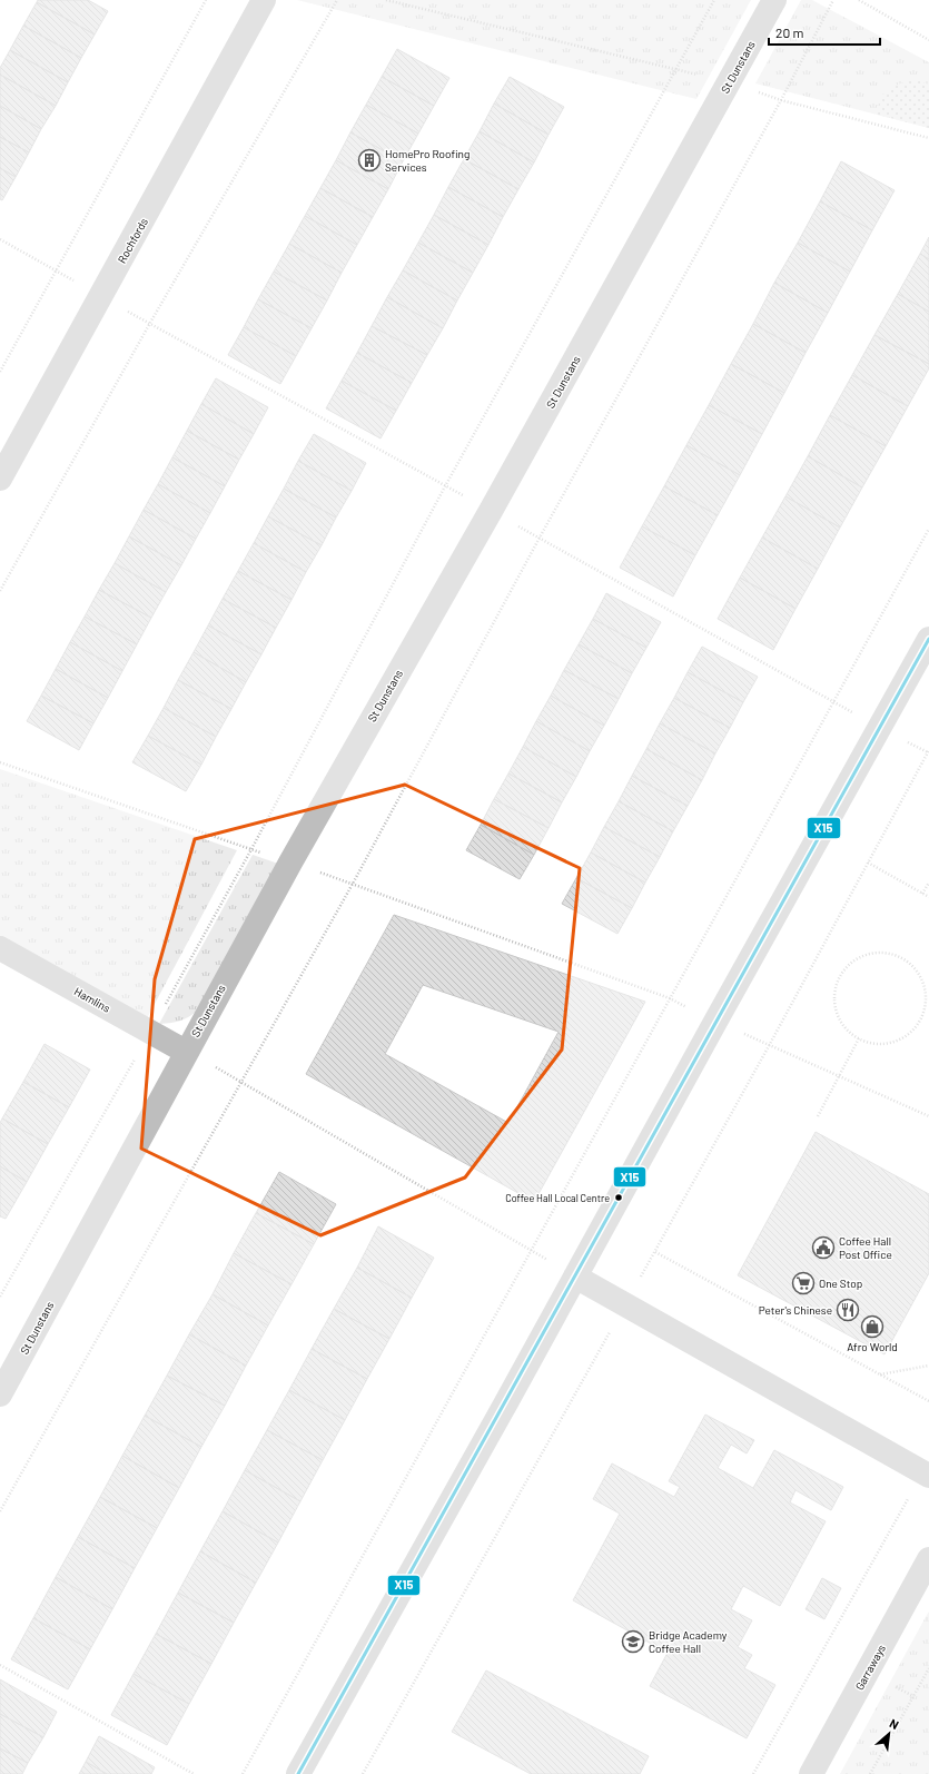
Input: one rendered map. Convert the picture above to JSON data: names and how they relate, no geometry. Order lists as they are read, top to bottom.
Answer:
{
  "streets": {
    "street": [
      "St Dunstans",
      "Rochfords",
      "Hamlins",
      "Garraways"
    ]
  },
  "crossings": [
    ["St Dunstans", "Hamlins"]
  ],
  "places": {
    "building": ["HomePro Roofing Services"],
    "other": ["Coffee Hall Local Centre"],
    "public building": ["Coffee Hall Post Office"],
    "supermarket": ["One Stop"],
    "restaurant": ["Peter's Chinese"],
    "shop": ["Afro World"],
    "school or university": ["Bridge Academy Coffee Hall"]
  },
  "lines": ["transit line X15"],
  "scale_bar": "20 m",
  "north": "top right"
}
